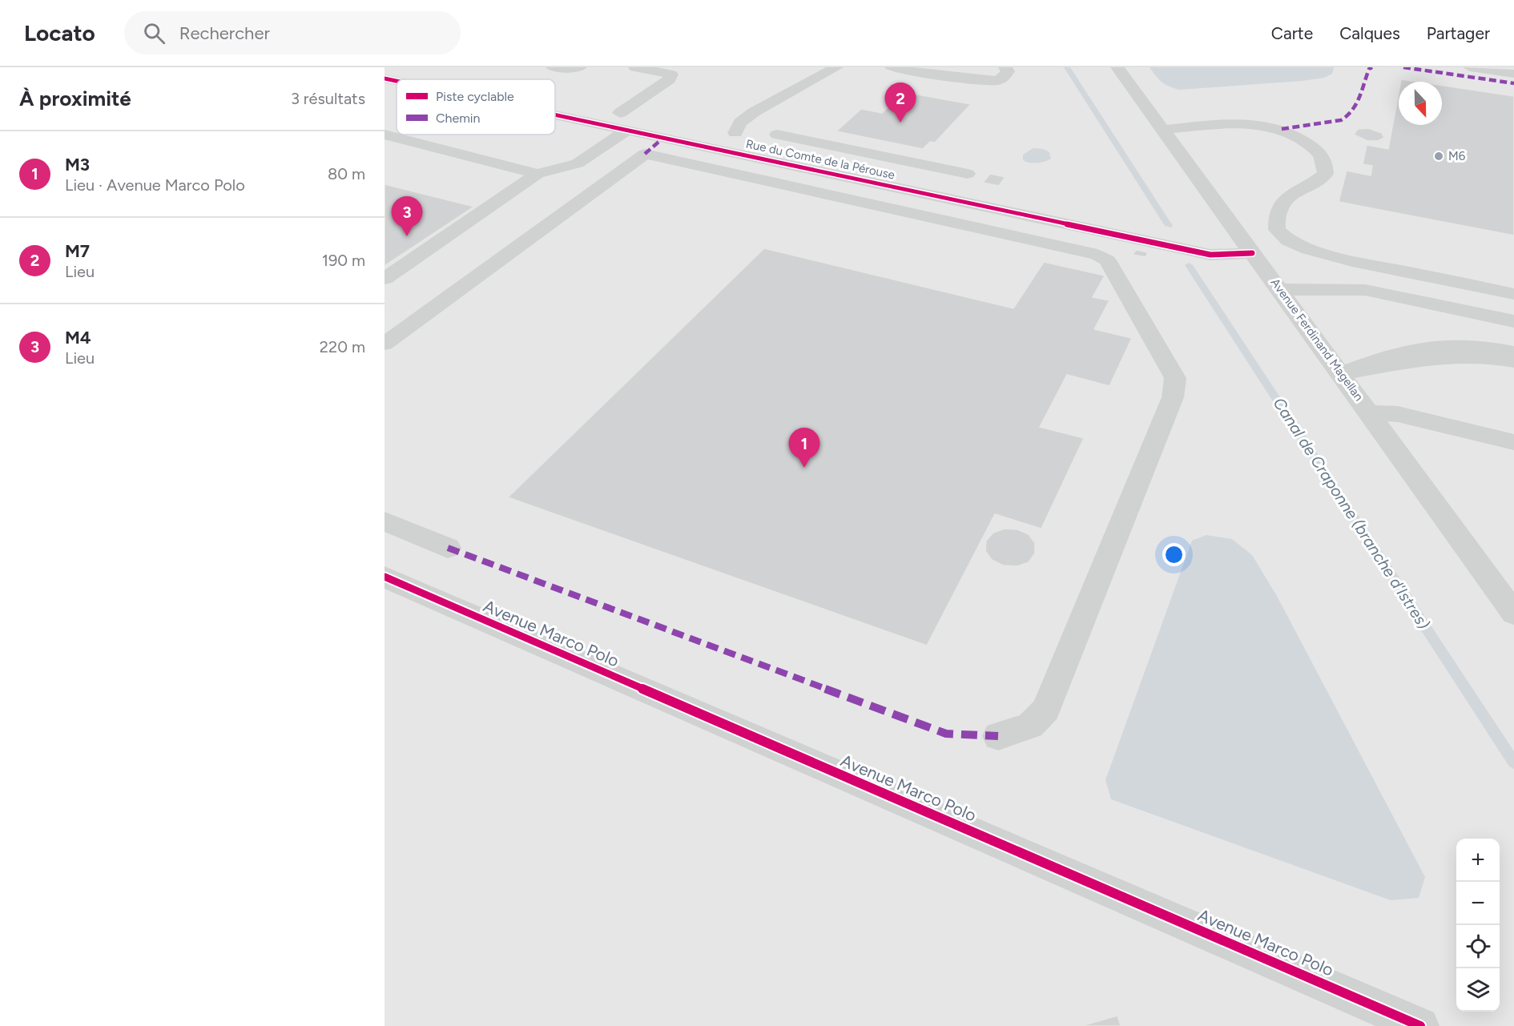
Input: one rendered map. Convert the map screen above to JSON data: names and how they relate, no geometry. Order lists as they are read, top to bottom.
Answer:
{
  "streets": {
    "street": ["Rue du Comte de la Pérouse", "Avenue Ferdinand Magellan", "Avenue Marco Polo"]
  },
  "crossings": [
    ["Rue du Comte de la Pérouse", "Avenue Ferdinand Magellan"]
  ],
  "water": ["Canal de Craponne (branche d'Istres)"],
  "places": ["M6"],
  "legend": ["Piste cyclable", "Chemin"],
  "north": "bottom",
  "page": {
    "header": "Locato",
    "search": "Rechercher",
    "nav": ["Carte", "Calques", "Partager"],
    "heading": ["À proximité", "3 résultats"],
    "pins": ["2", "3", "1"],
    "list": [
      {
        "mark": "1",
        "name": "M3",
        "note": "Lieu · Avenue Marco Polo",
        "value": "80 m"
      },
      {
        "mark": "2",
        "name": "M7",
        "note": "Lieu",
        "value": "190 m"
      },
      {
        "mark": "3",
        "name": "M4",
        "note": "Lieu",
        "value": "220 m"
      }
    ],
    "map_buttons": ["+", "−"]
  }
}
